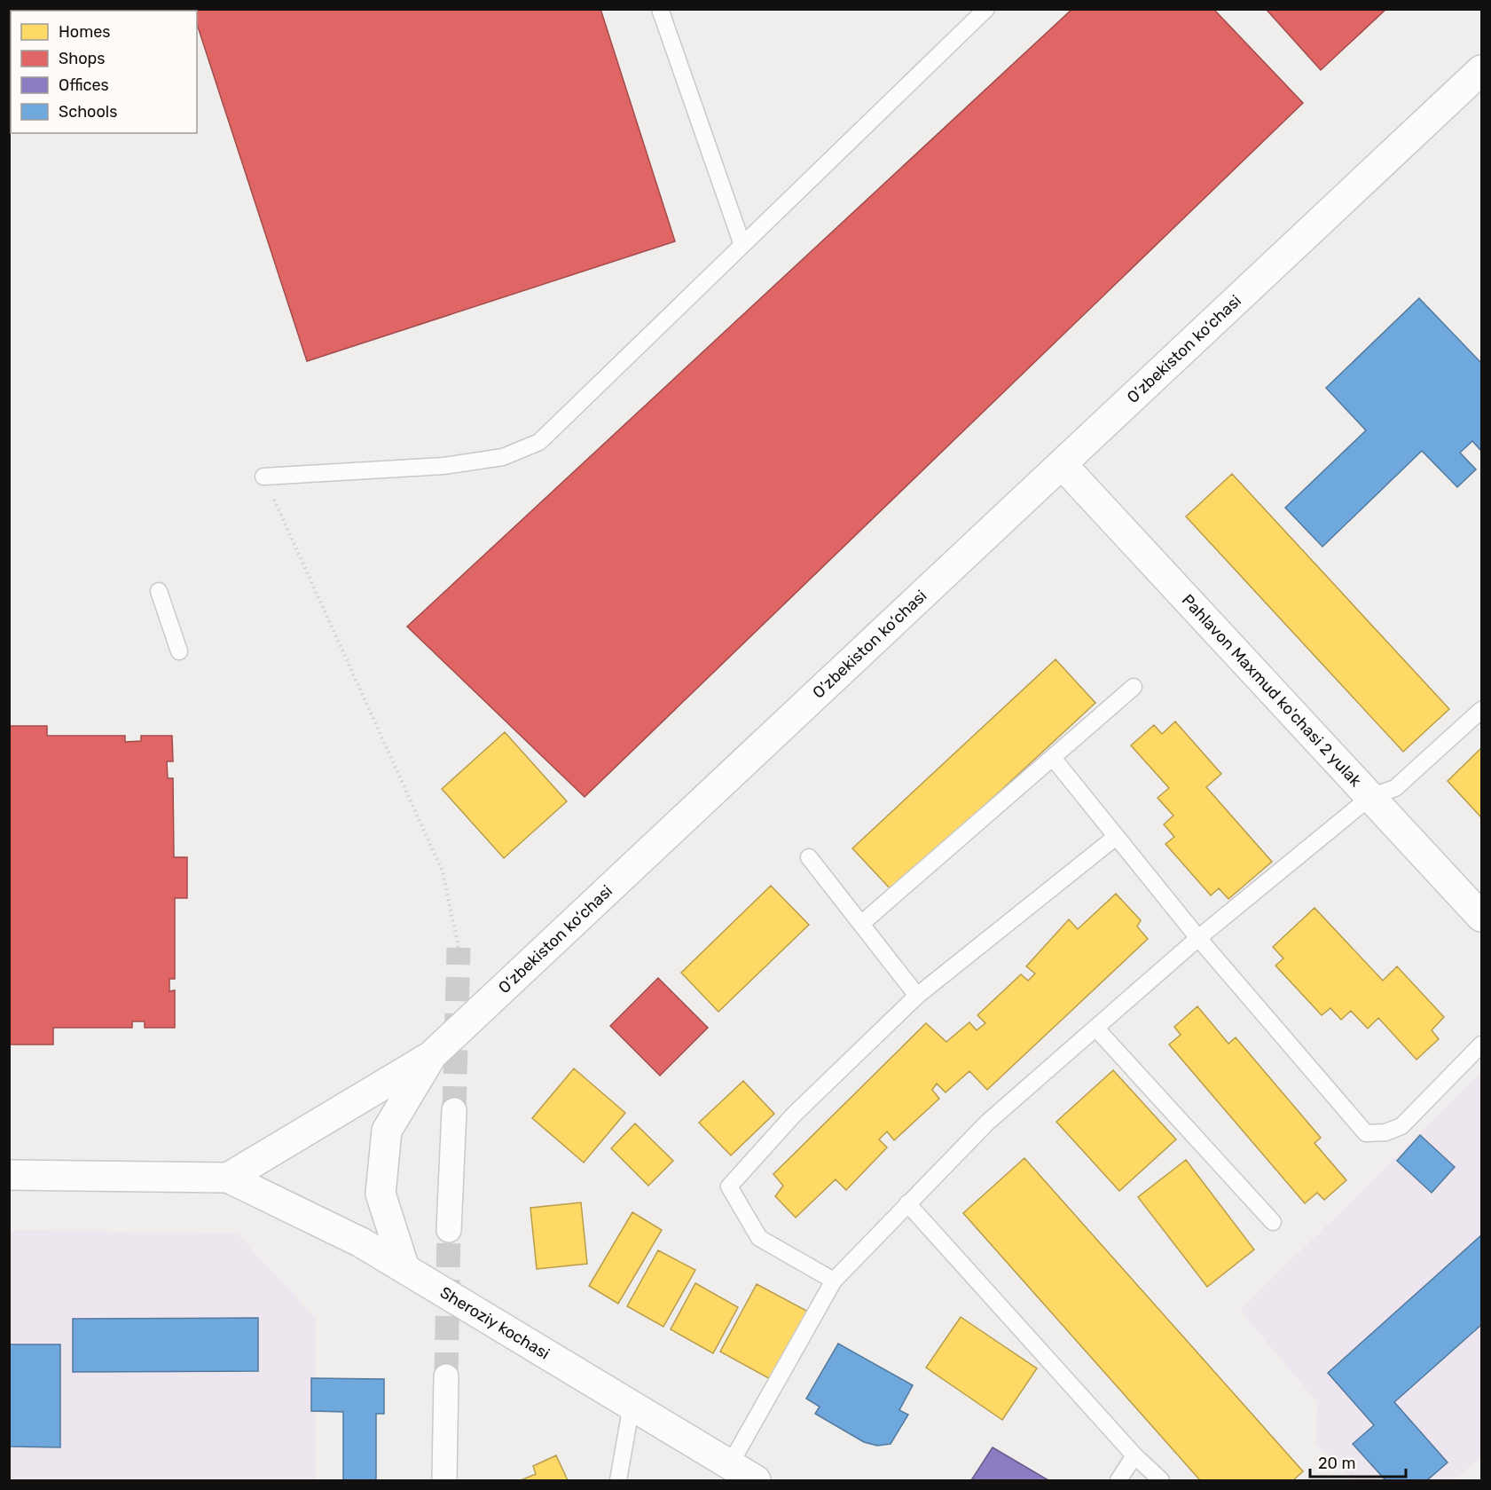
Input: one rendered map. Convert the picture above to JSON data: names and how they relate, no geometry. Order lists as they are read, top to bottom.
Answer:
{
  "streets": {
    "street": ["O’zbekiston ko‘chasi", "Pahlavon Maxmud ko'chasi 2 yulak", "Sheroziy kochasi"]
  },
  "crossings": [
    ["O’zbekiston ko‘chasi", "Pahlavon Maxmud ko'chasi 2 yulak"],
    ["O’zbekiston ko‘chasi", "Sheroziy kochasi"]
  ],
  "legend": [
    "Homes",
    "Shops",
    "Offices",
    "Schools"
  ],
  "scale_bar": "20 m"
}
